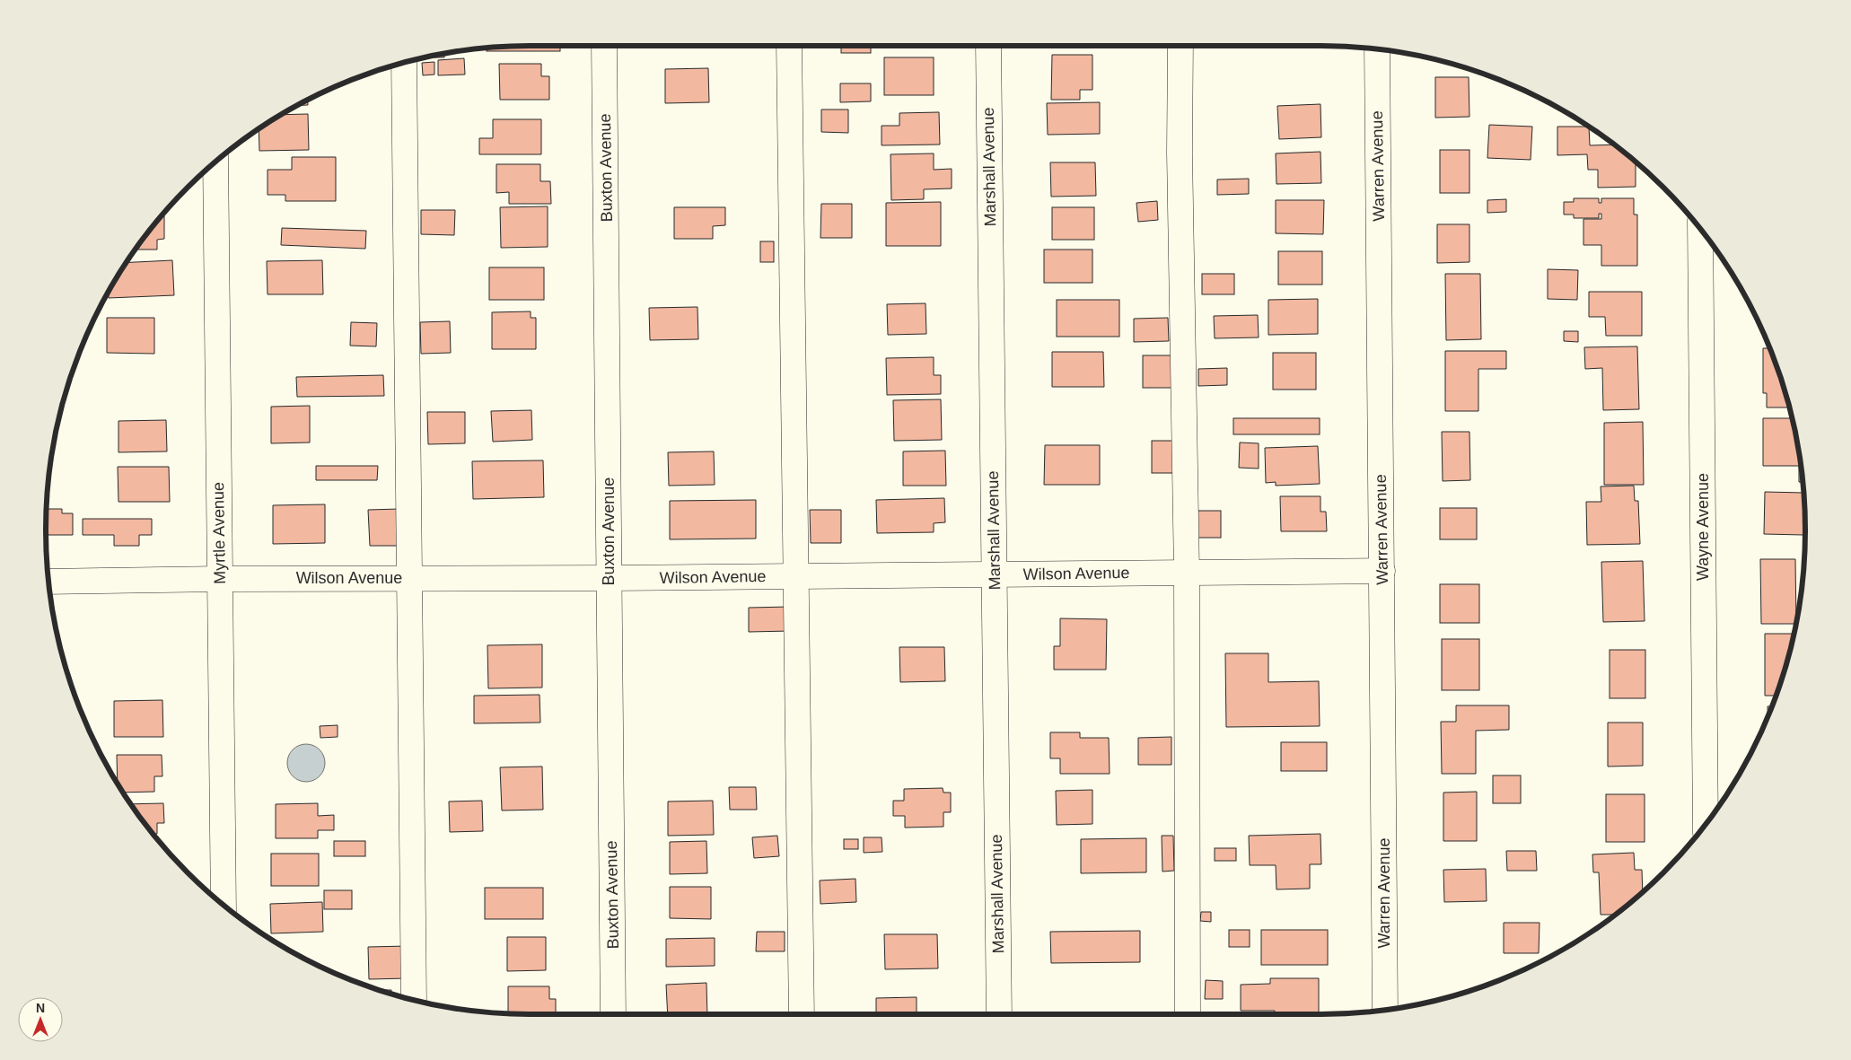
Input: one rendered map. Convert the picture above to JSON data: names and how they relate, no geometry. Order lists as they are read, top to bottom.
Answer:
{
  "streets": {
    "street": [
      "Warren Avenue",
      "Marshall Avenue",
      "Buxton Avenue",
      "Wayne Avenue",
      "Myrtle Avenue",
      "Wilson Avenue"
    ]
  },
  "crossings": [
    ["Warren Avenue", "Wilson Avenue"],
    ["Marshall Avenue", "Wilson Avenue"],
    ["Buxton Avenue", "Wilson Avenue"],
    ["Myrtle Avenue", "Wilson Avenue"]
  ],
  "north": "top"
}
